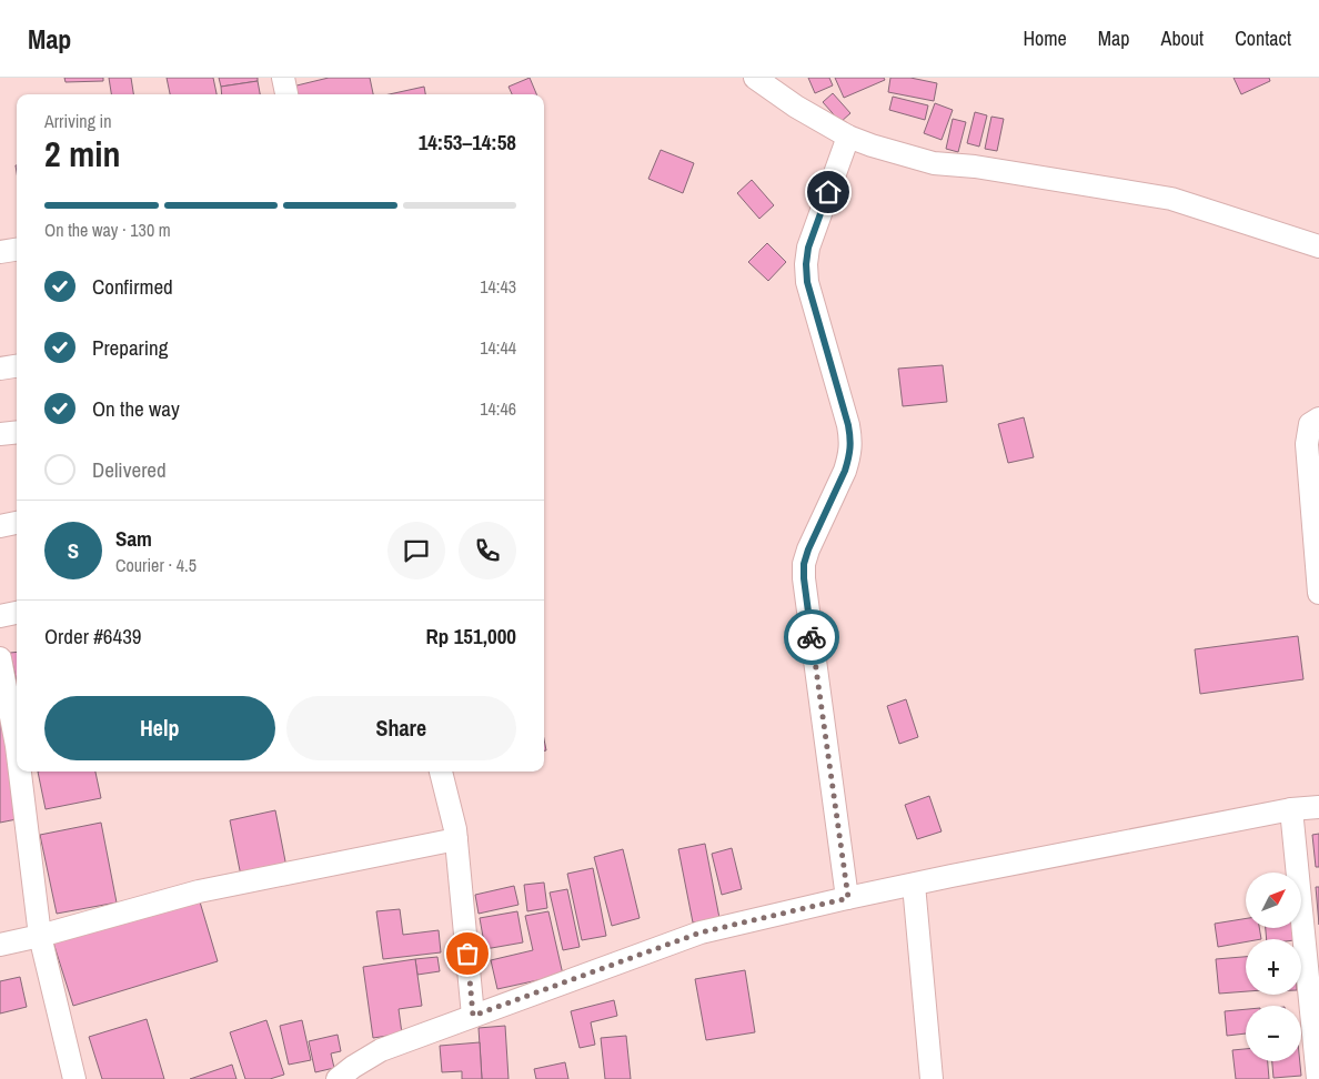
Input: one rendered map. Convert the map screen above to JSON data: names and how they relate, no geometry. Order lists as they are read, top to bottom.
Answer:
{
  "north": "top right",
  "page": {
    "header": "Map",
    "nav": [
      "Home",
      "Map",
      "About",
      "Contact"
    ],
    "heading": ["2 min", "Arriving in", "14:53–14:58"],
    "panel": [
      "Sam",
      "Courier · 4.5",
      "Order #6439",
      "Rp 151,000"
    ],
    "bar": "On the way · 130 m",
    "list": [
      ["Confirmed", "14:43"],
      ["Preparing", "14:44"],
      ["On the way", "14:46"],
      "Delivered"
    ],
    "round": "S",
    "buttons": ["Help", "Share"],
    "map_buttons": ["+", "−"]
  }
}
